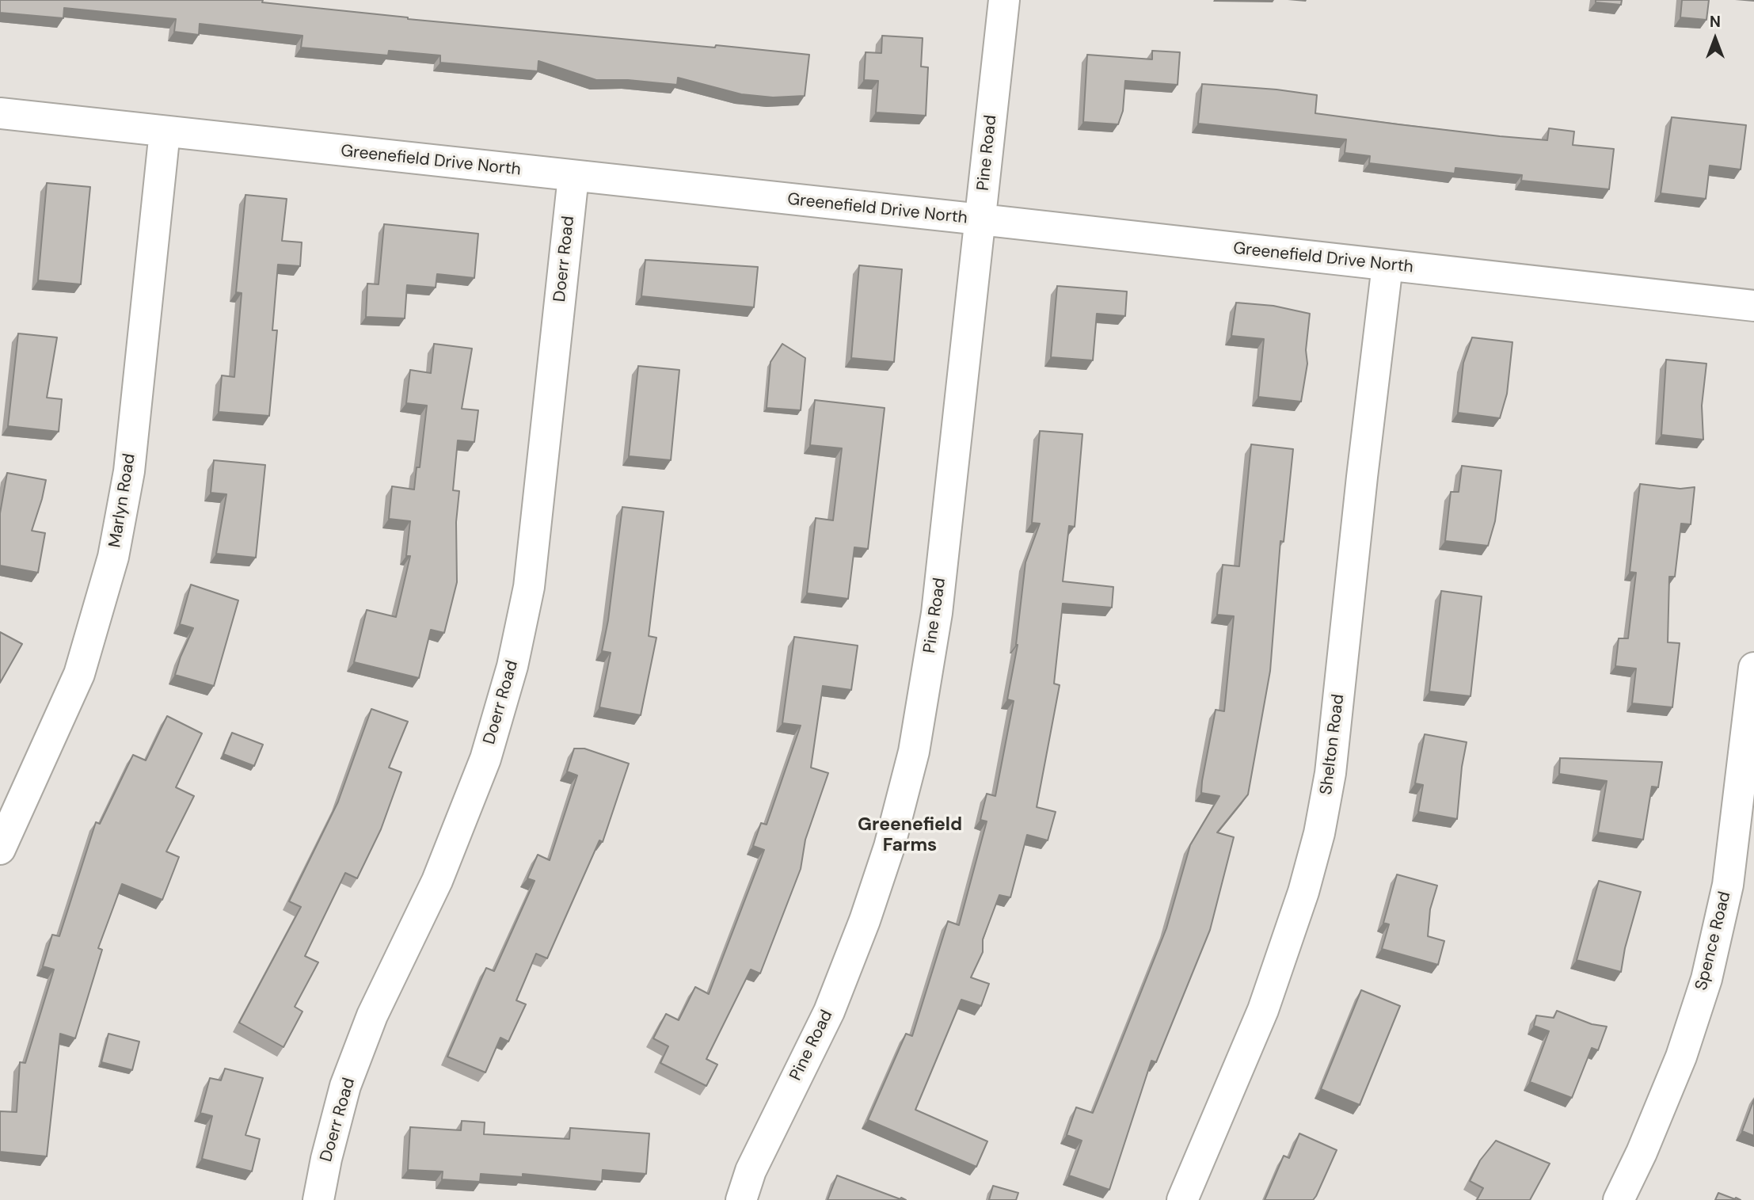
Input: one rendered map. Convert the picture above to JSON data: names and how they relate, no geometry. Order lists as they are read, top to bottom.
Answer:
{
  "streets": {
    "street": [
      "Pine Road",
      "Greenefield Drive North",
      "Doerr Road",
      "Marlyn Road",
      "Shelton Road",
      "Spence Road"
    ]
  },
  "crossings": [
    ["Pine Road", "Greenefield Drive North"],
    ["Greenefield Drive North", "Doerr Road"],
    ["Greenefield Drive North", "Marlyn Road"],
    ["Greenefield Drive North", "Shelton Road"]
  ],
  "districts": ["Greenefield Farms"],
  "north": "top"
}
